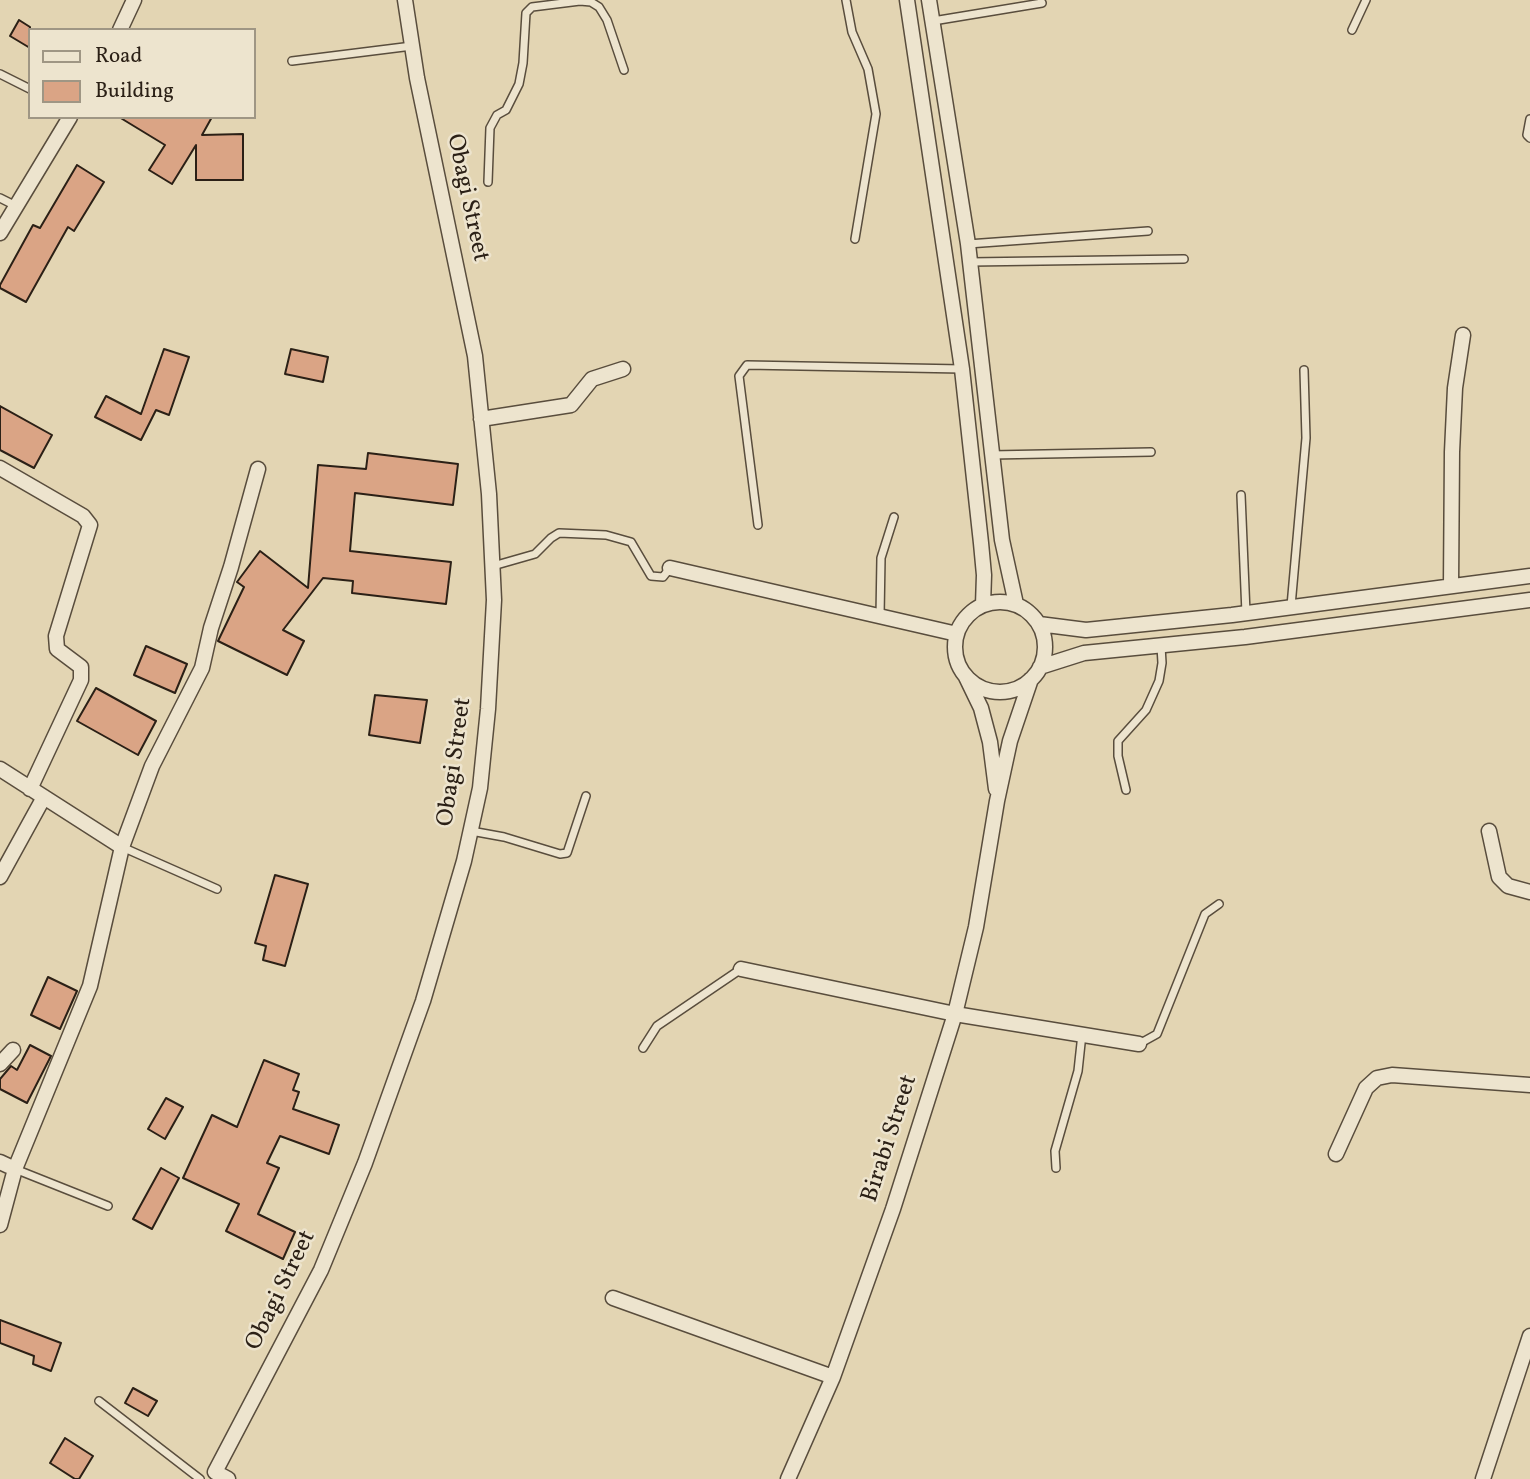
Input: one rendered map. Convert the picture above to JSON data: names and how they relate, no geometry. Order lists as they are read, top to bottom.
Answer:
{
  "streets": {
    "street": ["Obagi Street", "Birabi Street"]
  },
  "legend": ["Road", "Building"]
}
